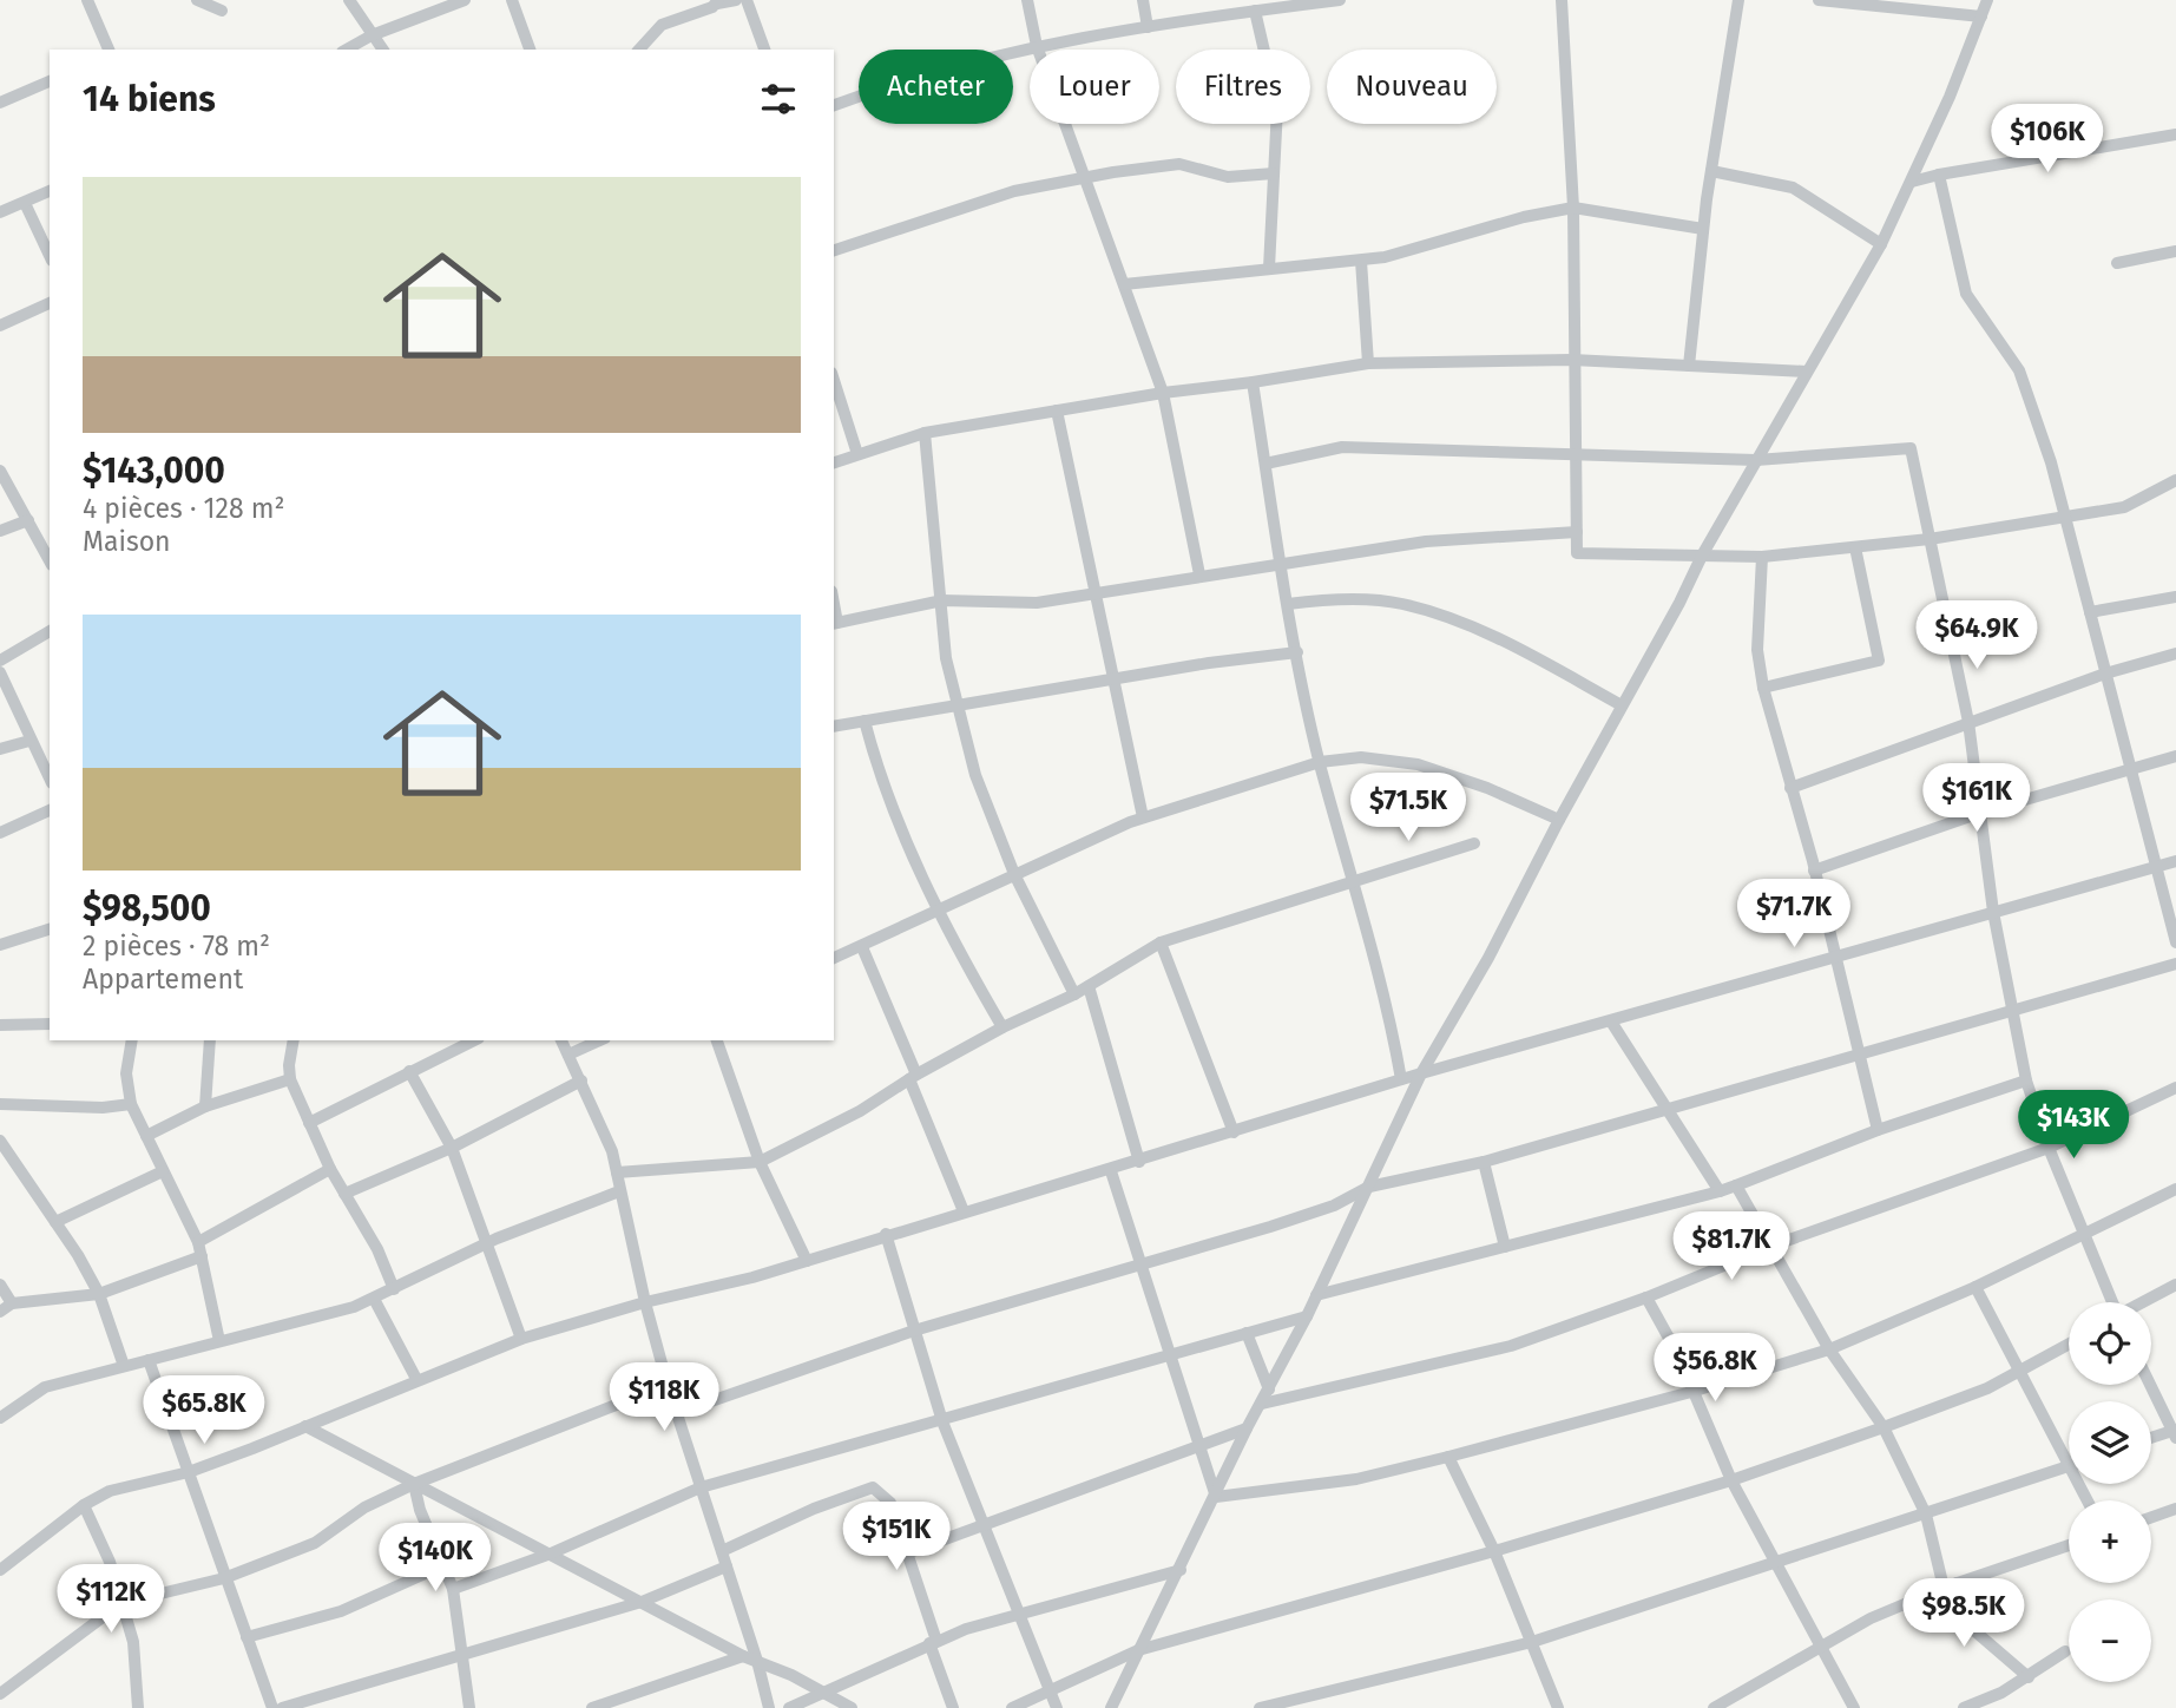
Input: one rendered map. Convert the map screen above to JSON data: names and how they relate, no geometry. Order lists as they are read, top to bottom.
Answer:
{
  "page": {
    "chip": [
      "Acheter",
      "Louer",
      "Filtres",
      "Nouveau"
    ],
    "heading": "14 biens",
    "price": [
      "$106K",
      "$64.9K",
      "$161K",
      "$71.5K",
      "$71.7K",
      "$143K",
      "$81.7K",
      "$56.8K",
      "$118K",
      "$65.8K",
      "$151K",
      "$140K",
      "$112K",
      "$98.5K"
    ],
    "list": [
      {
        "name": "$143,000",
        "note": "4 pièces · 128 m² · Maison"
      },
      {
        "name": "$98,500",
        "note": "2 pièces · 78 m² · Appartement"
      }
    ],
    "map_buttons": ["+", "−"]
  }
}
